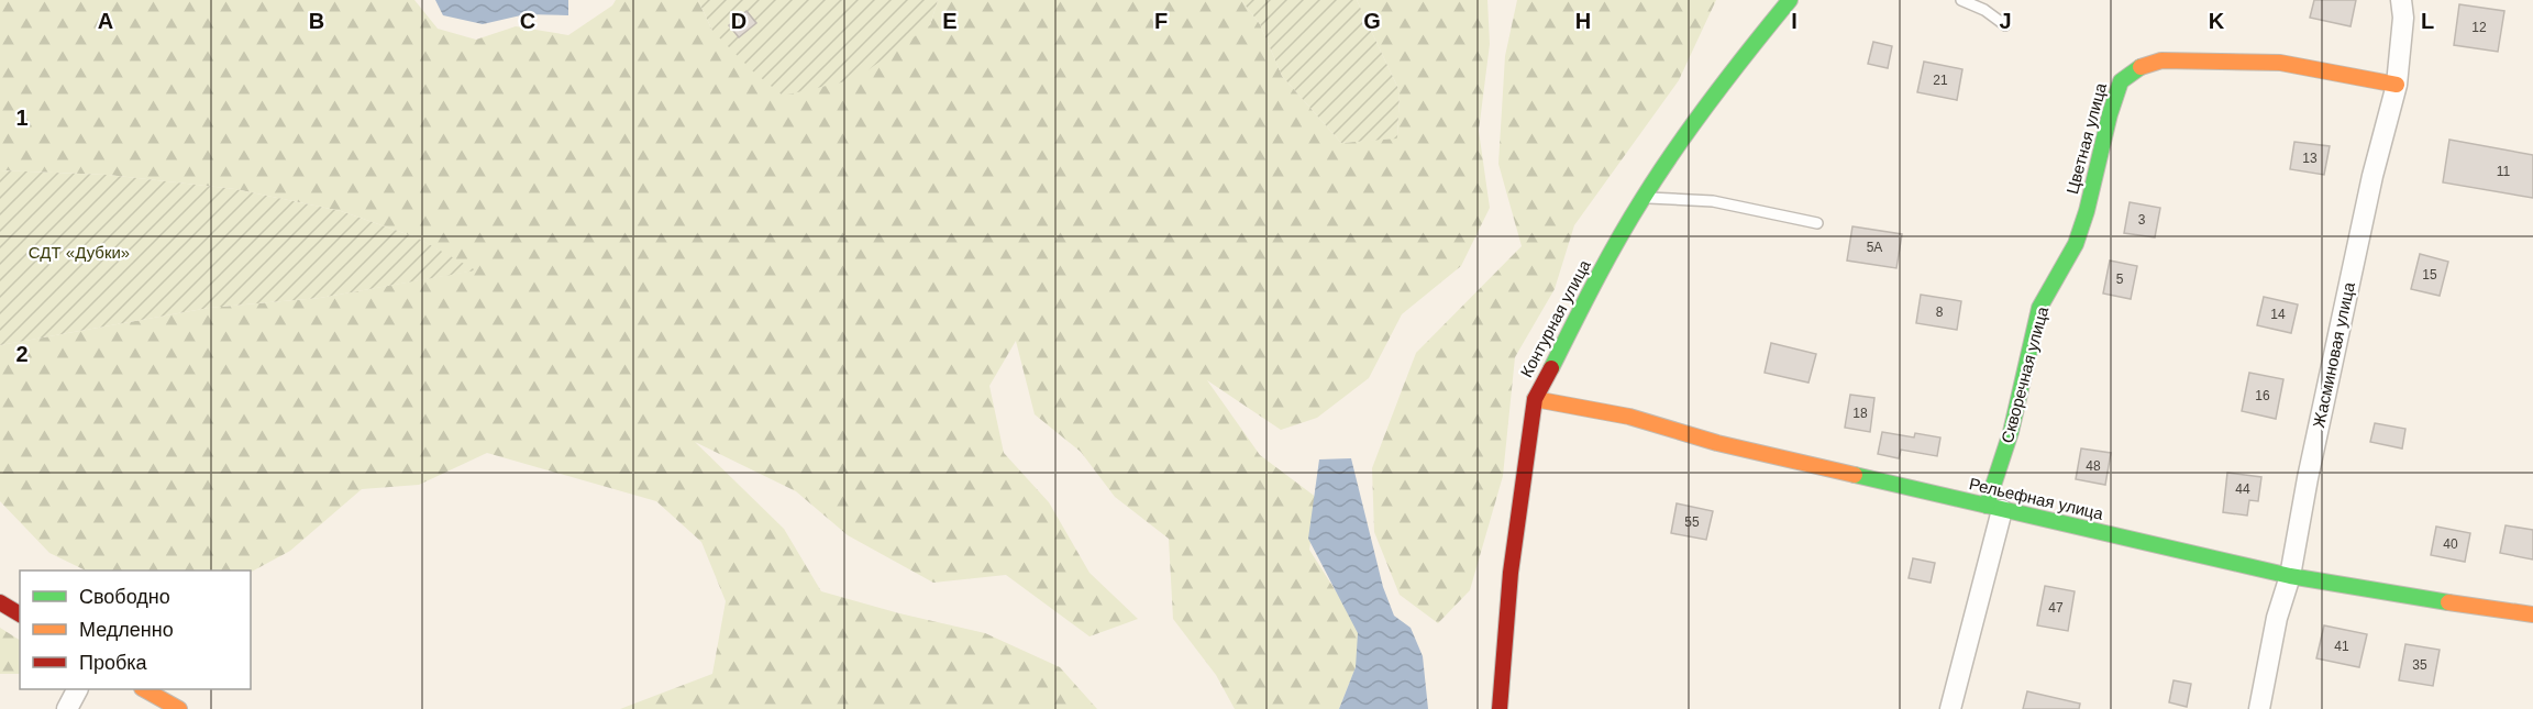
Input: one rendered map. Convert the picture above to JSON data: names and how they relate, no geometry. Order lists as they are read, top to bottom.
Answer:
{
  "streets": {
    "main road": [
      "Цветная улица",
      "Контурная улица",
      "Скворечная улица",
      "Рельефная улица"
    ],
    "street": ["Жасминовая улица"]
  },
  "crossings": [
    ["Цветная улица", "Жасминовая улица"],
    ["Цветная улица", "Скворечная улица"],
    ["Контурная улица", "Рельефная улица"],
    ["Жасминовая улица", "Рельефная улица"],
    ["Скворечная улица", "Рельефная улица"]
  ],
  "parks": ["СДТ «Дубки»"],
  "house_numbers": [
    "12",
    "21",
    "13",
    "11",
    "3",
    "5А",
    "15",
    "5",
    "8",
    "14",
    "16",
    "18",
    "48",
    "44",
    "55",
    "40",
    "47",
    "41",
    "35"
  ],
  "legend": ["Свободно", "Медленно", "Пробка"],
  "grid": {
    "columns": [
      "A",
      "B",
      "C",
      "D",
      "E",
      "F",
      "G",
      "H",
      "I",
      "J",
      "K",
      "L"
    ],
    "rows": ["1", "2"]
  }
}
